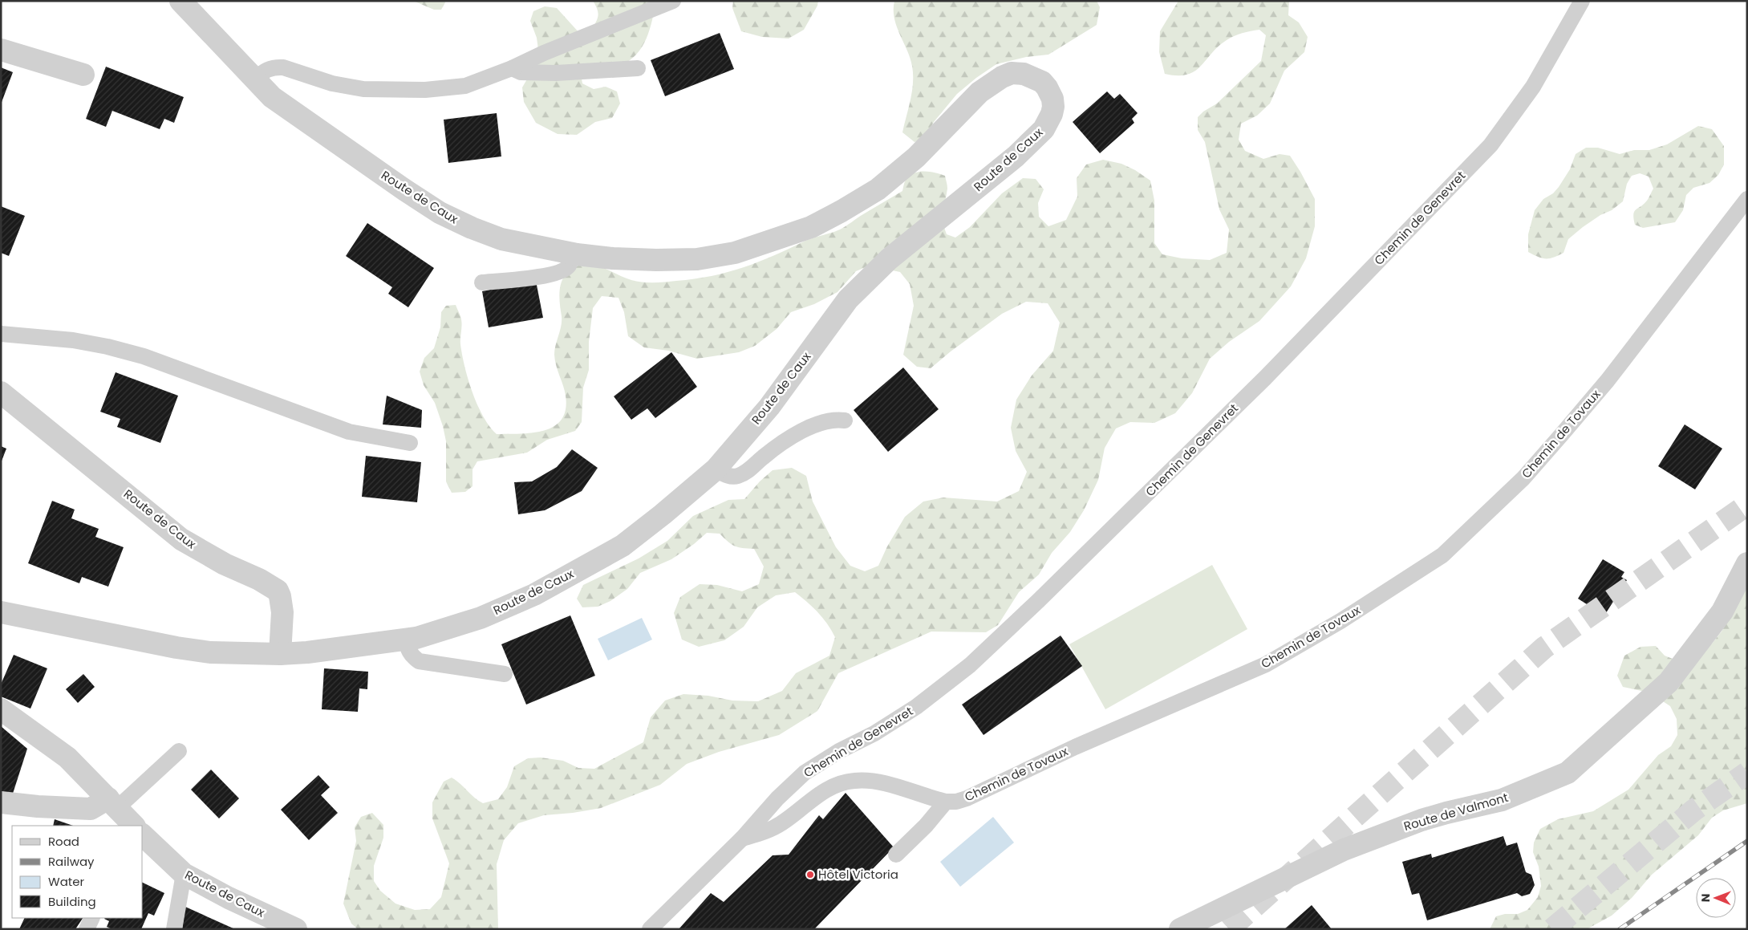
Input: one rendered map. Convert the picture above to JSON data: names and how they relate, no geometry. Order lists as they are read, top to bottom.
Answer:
{
  "streets": {
    "street": ["Route de Caux", "Route de Valmont"],
    "lane": ["Chemin de Genevret", "Chemin de Tovaux"]
  },
  "crossings": [
    ["Chemin de Genevret", "Chemin de Tovaux"]
  ],
  "places": ["Hôtel Victoria"],
  "legend": [
    "Road",
    "Railway",
    "Water",
    "Building"
  ],
  "north": "left"
}
